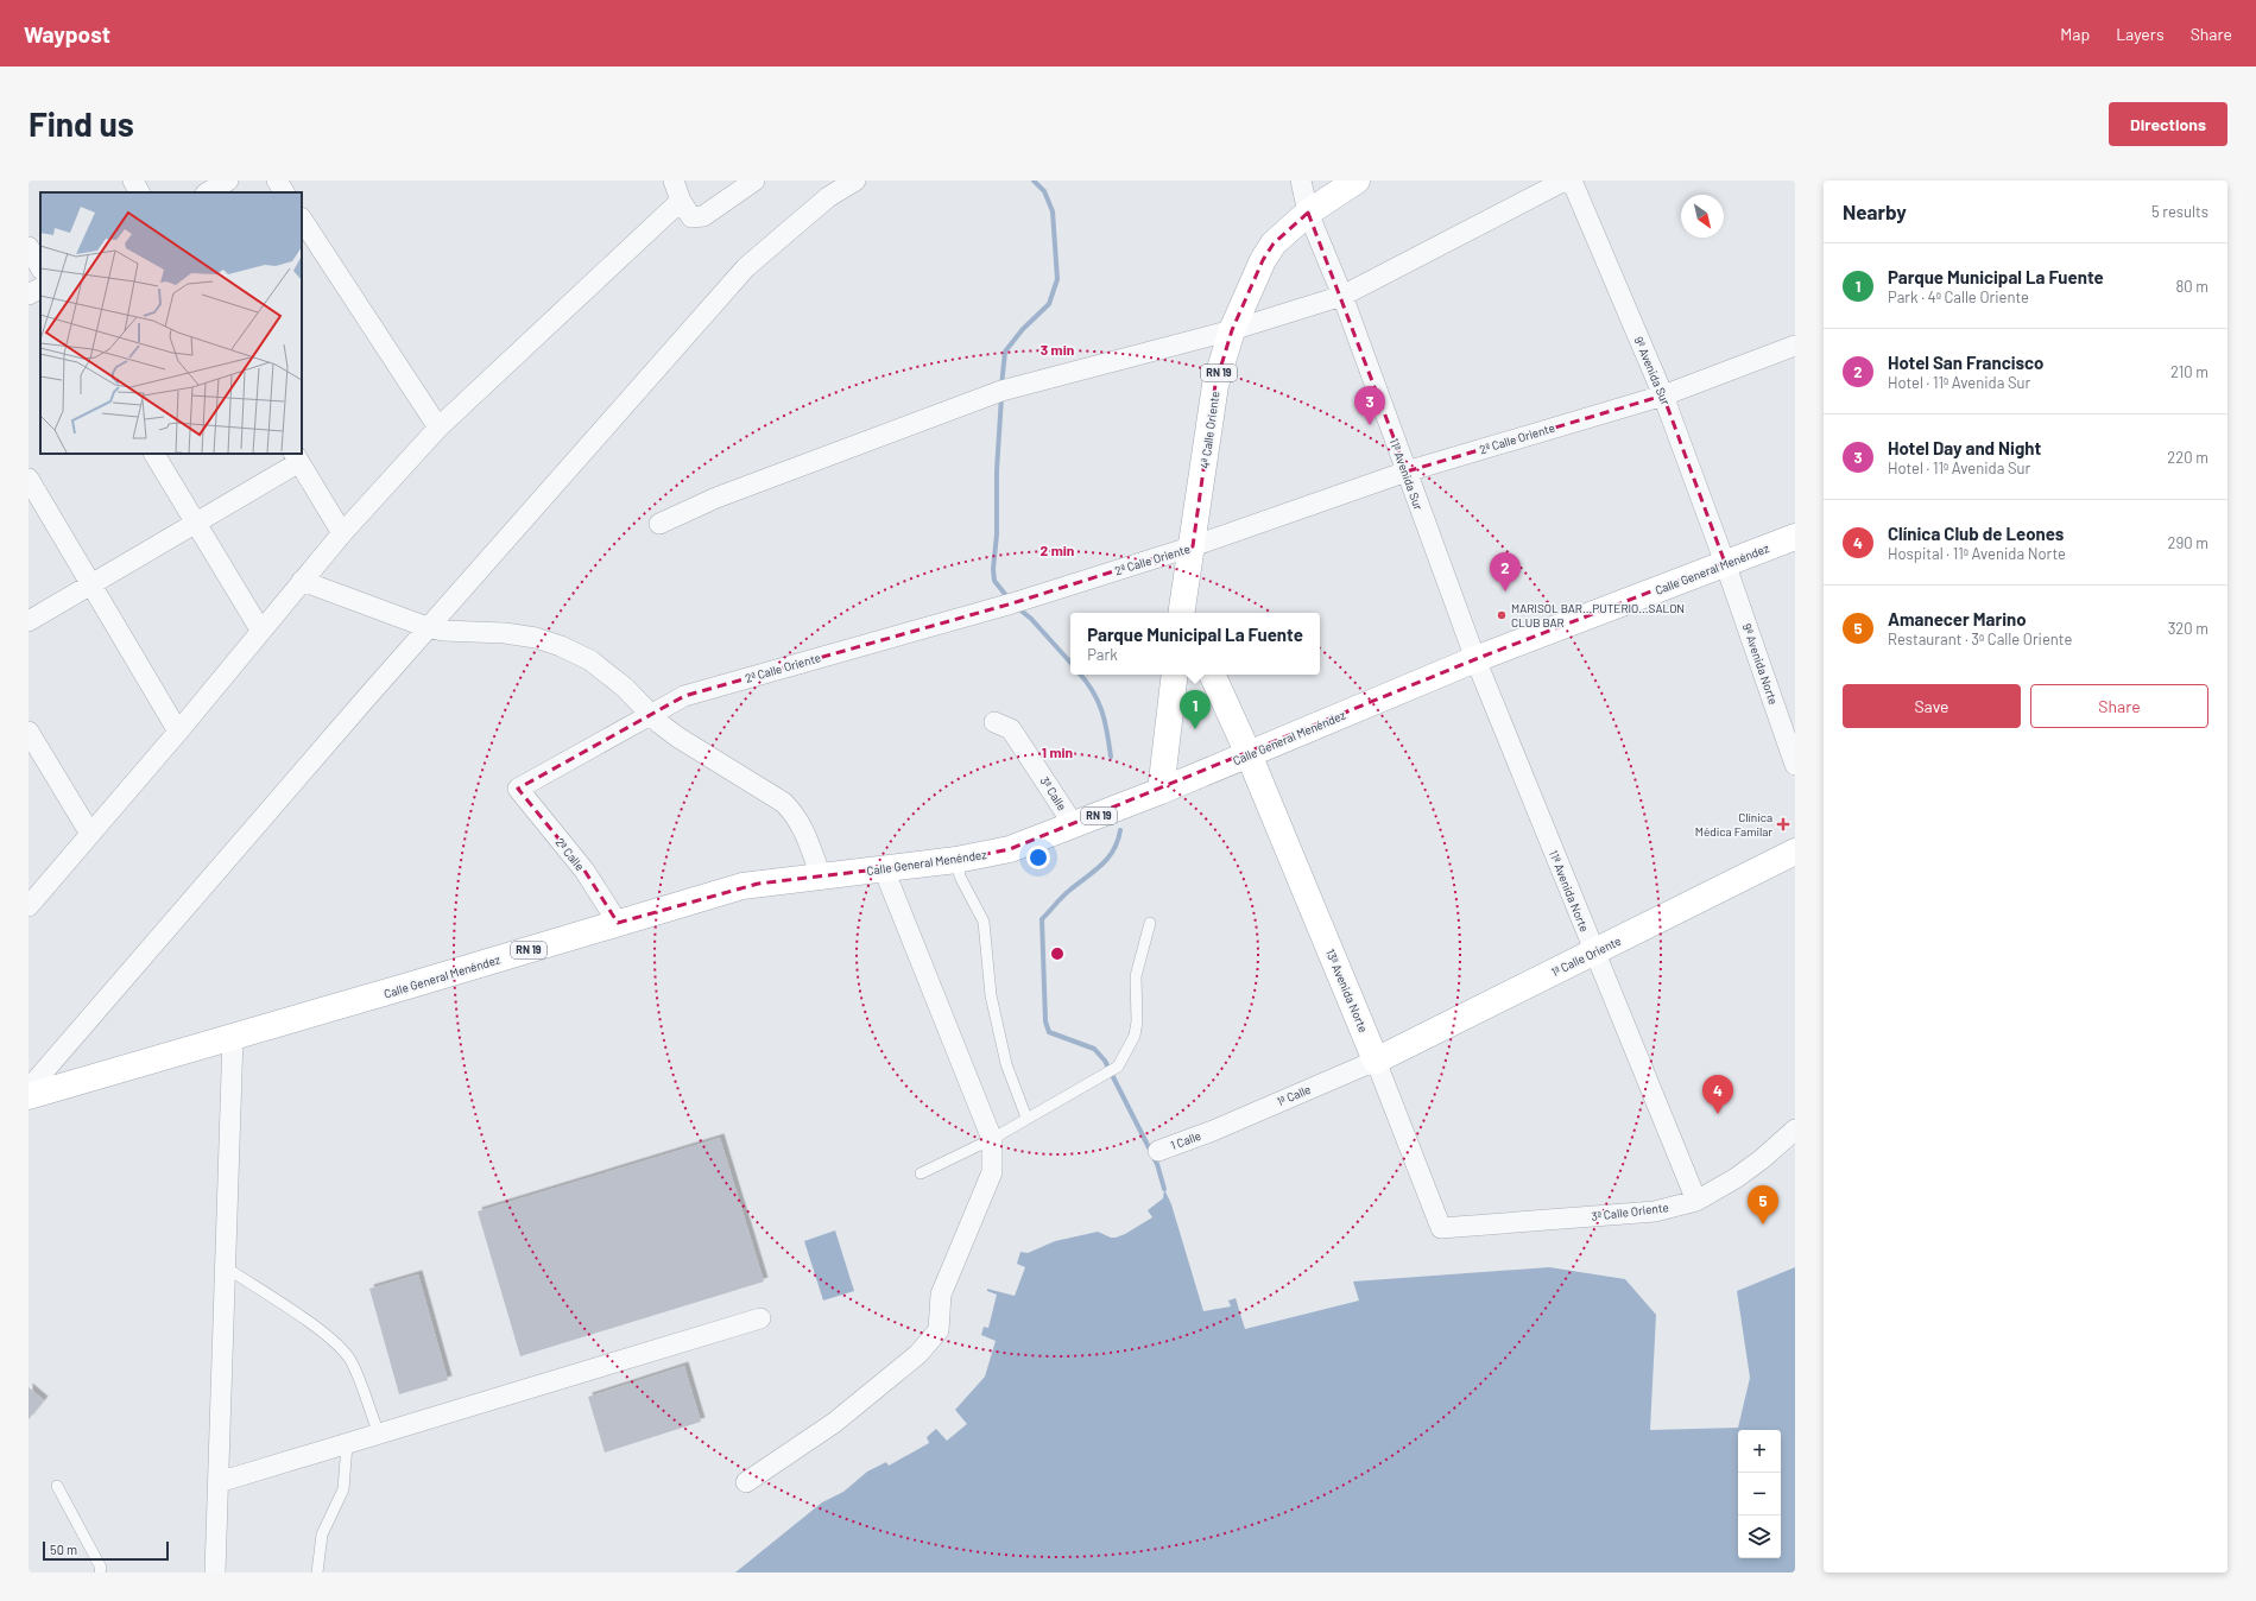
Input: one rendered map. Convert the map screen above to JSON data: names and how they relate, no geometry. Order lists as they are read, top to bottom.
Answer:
{
  "streets": {
    "main road": [
      "RN 19",
      "4ª Calle Oriente",
      "Calle General Menéndez",
      "1ª Calle Oriente",
      "13ª Avenida Norte"
    ],
    "street": [
      "9ª Avenida Sur",
      "2ª Calle Oriente",
      "11ª Avenida Sur",
      "9ª Avenida Norte",
      "3ª Calle",
      "2ª Calle",
      "11ª Avenida Norte",
      "1ª Calle",
      "1 Calle",
      "3ª Calle Oriente"
    ]
  },
  "crossings": [
    ["9ª Avenida Sur", "2ª Calle Oriente"],
    ["9ª Avenida Sur", "Calle General Menéndez"],
    ["9ª Avenida Sur", "9ª Avenida Norte"],
    ["4ª Calle Oriente", "2ª Calle Oriente"],
    ["4ª Calle Oriente", "11ª Avenida Sur"],
    ["2ª Calle Oriente", "11ª Avenida Sur"],
    ["2ª Calle Oriente", "2ª Calle"],
    ["11ª Avenida Sur", "Calle General Menéndez"],
    ["11ª Avenida Sur", "11ª Avenida Norte"],
    ["Calle General Menéndez", "9ª Avenida Norte"],
    ["Calle General Menéndez", "3ª Calle"],
    ["Calle General Menéndez", "2ª Calle"],
    ["Calle General Menéndez", "11ª Avenida Norte"],
    ["Calle General Menéndez", "13ª Avenida Norte"],
    ["11ª Avenida Norte", "1ª Calle Oriente"],
    ["11ª Avenida Norte", "3ª Calle Oriente"],
    ["1ª Calle Oriente", "13ª Avenida Norte"],
    ["1ª Calle Oriente", "1ª Calle"],
    ["13ª Avenida Norte", "1ª Calle"],
    ["13ª Avenida Norte", "3ª Calle Oriente"],
    ["1ª Calle", "1 Calle"]
  ],
  "places": {
    "other": ["MARISOL BAR...PUTERIO...SALON CLUB BAR"],
    "health": ["Clínica Médica Familar"]
  },
  "scale_bar": "50 m",
  "north": "bottom right",
  "page": {
    "header": "Waypost",
    "nav": ["Map", "Layers", "Share"],
    "buttons": [
      "Directions",
      ["Save", "Share"]
    ],
    "title": "Find us",
    "heading": ["Nearby", "5 results"],
    "list": [
      {
        "mark": "1",
        "name": "Parque Municipal La Fuente",
        "note": "Park · 4ª Calle Oriente",
        "value": "80 m"
      },
      {
        "mark": "2",
        "name": "Hotel San Francisco",
        "note": "Hotel · 11ª Avenida Sur",
        "value": "210 m"
      },
      {
        "mark": "3",
        "name": "Hotel Day and Night",
        "note": "Hotel · 11ª Avenida Sur",
        "value": "220 m"
      },
      {
        "mark": "4",
        "name": "Clínica Club de Leones",
        "note": "Hospital · 11ª Avenida Norte",
        "value": "290 m"
      },
      {
        "mark": "5",
        "name": "Amanecer Marino",
        "note": "Restaurant · 3ª Calle Oriente",
        "value": "320 m"
      }
    ],
    "pins": [
      "3",
      "2",
      "1",
      "4",
      "5"
    ],
    "popup": ["Parque Municipal La Fuente", "Park"],
    "map_buttons": ["+", "−"],
    "scale": "50 m"
  },
  "rings": ["3 min", "2 min", "1 min"]
}
